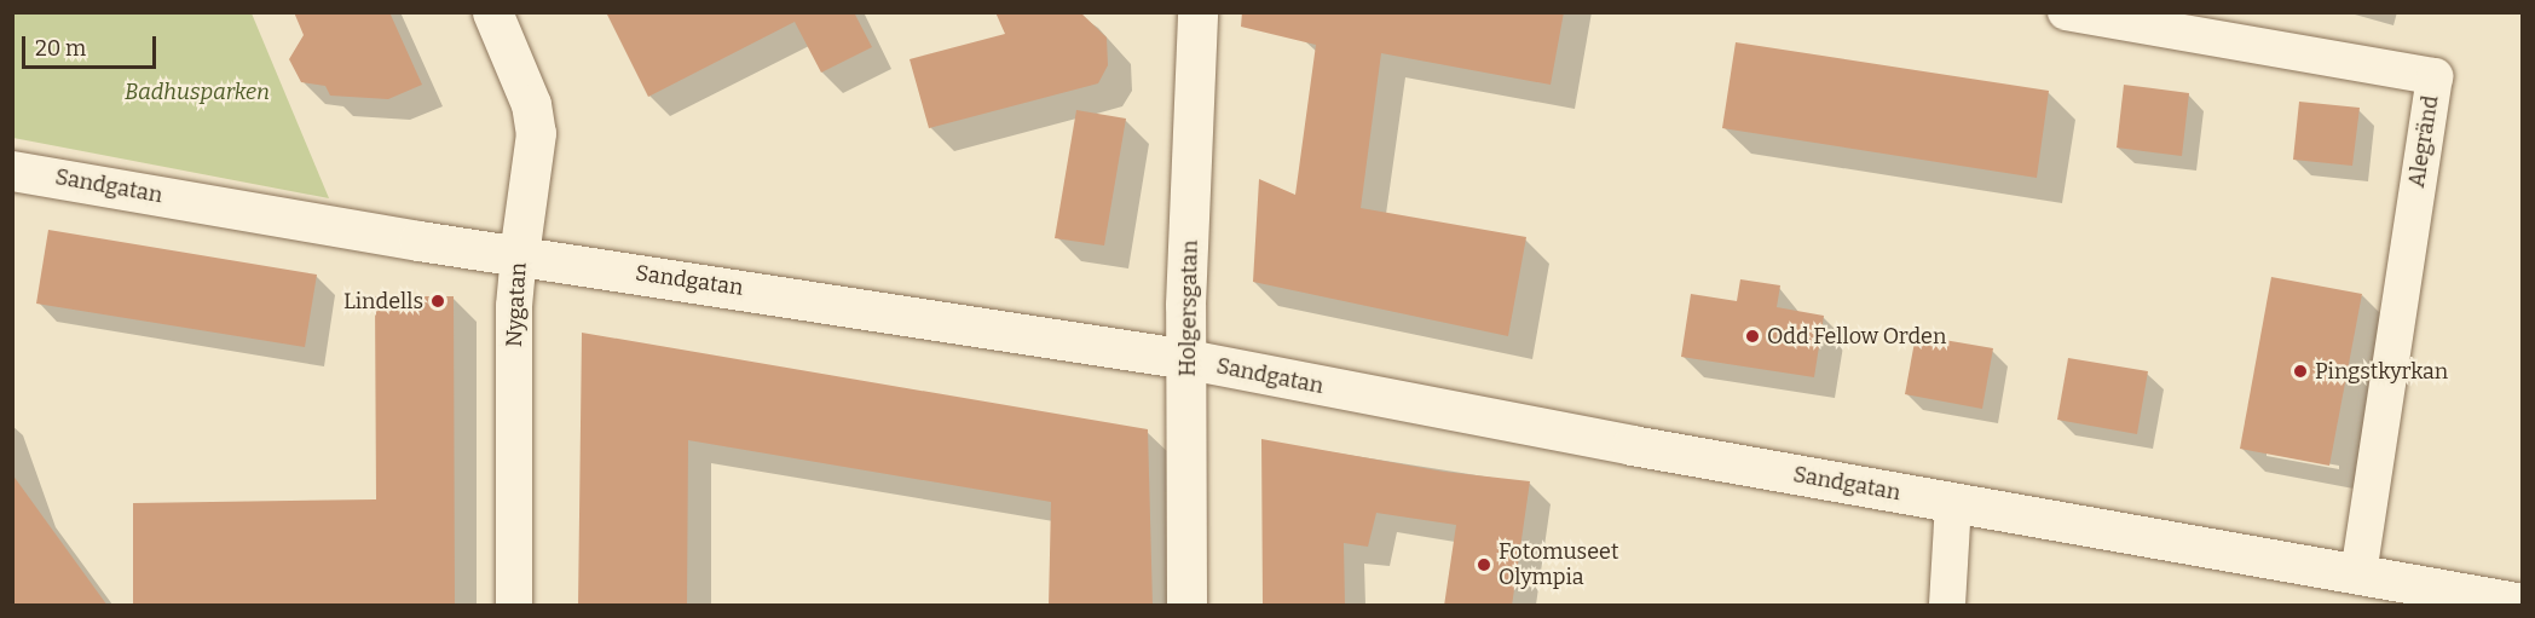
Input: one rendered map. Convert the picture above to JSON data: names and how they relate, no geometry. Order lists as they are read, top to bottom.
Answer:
{
  "streets": {
    "main road": ["Sandgatan", "Nygatan", "Holgersgatan"],
    "street": ["Alegränd"]
  },
  "crossings": [
    ["Alegränd", "Sandgatan"],
    ["Sandgatan", "Nygatan"],
    ["Sandgatan", "Holgersgatan"]
  ],
  "parks": ["Badhusparken"],
  "places": [
    "Lindells",
    "Odd Fellow Orden",
    "Pingstkyrkan",
    "Fotomuseet Olympia"
  ],
  "scale_bar": "20 m"
}
